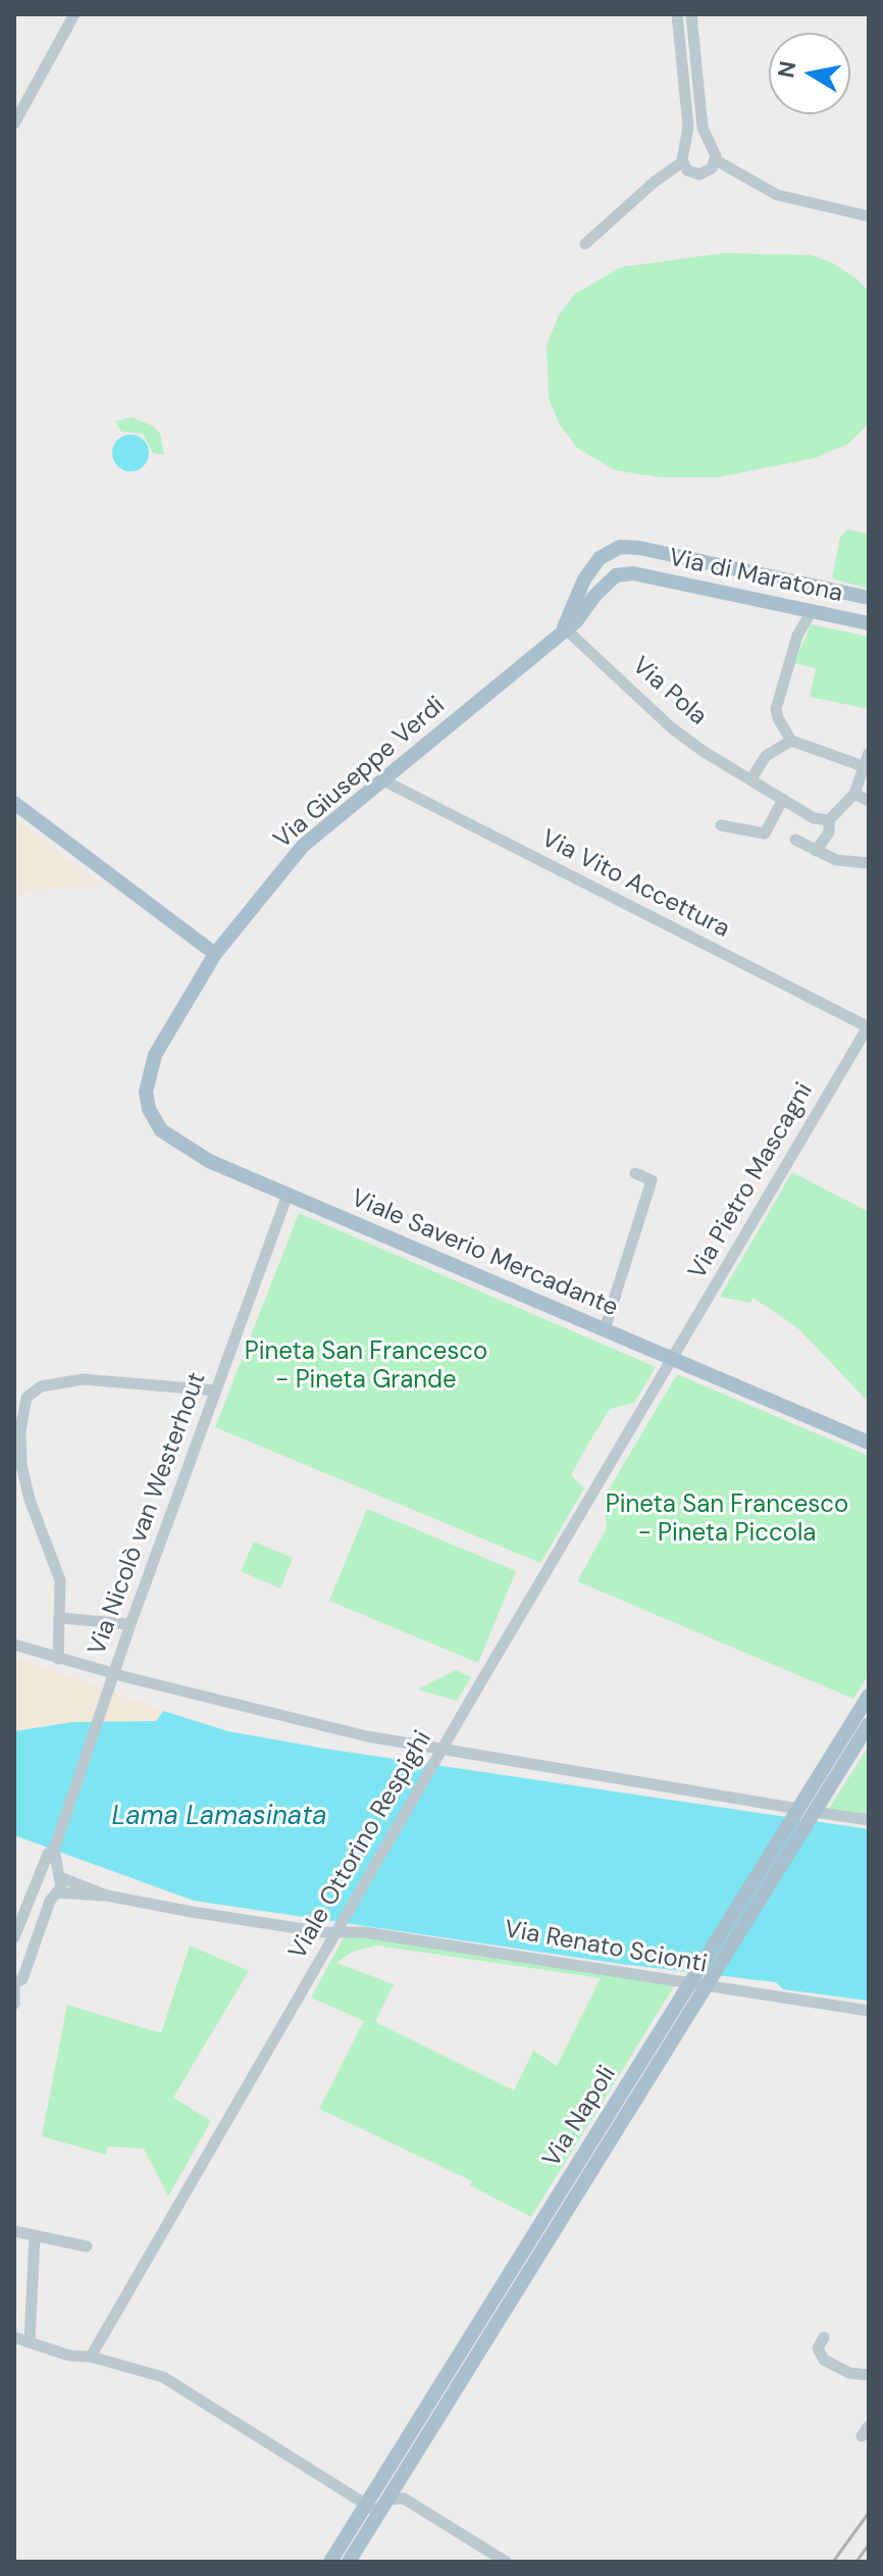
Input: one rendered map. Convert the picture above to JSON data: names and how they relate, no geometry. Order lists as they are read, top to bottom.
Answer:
{
  "streets": {
    "main road": [
      "Via di Maratona",
      "Via Giuseppe Verdi",
      "Viale Saverio Mercadante",
      "Via Napoli"
    ],
    "street": [
      "Via Pola",
      "Via Vito Accettura",
      "Via Pietro Mascagni",
      "Via Nicolò van Westerhout",
      "Viale Ottorino Respighi",
      "Via Renato Scionti"
    ]
  },
  "crossings": [
    ["Via di Maratona", "Via Giuseppe Verdi"],
    ["Via Pola", "Via Giuseppe Verdi"],
    ["Via Giuseppe Verdi", "Via Vito Accettura"],
    ["Via Giuseppe Verdi", "Viale Saverio Mercadante"],
    ["Via Vito Accettura", "Via Pietro Mascagni"],
    ["Via Pietro Mascagni", "Viale Saverio Mercadante"],
    ["Via Pietro Mascagni", "Viale Ottorino Respighi"],
    ["Viale Saverio Mercadante", "Via Nicolò van Westerhout"],
    ["Viale Saverio Mercadante", "Viale Ottorino Respighi"],
    ["Viale Ottorino Respighi", "Via Renato Scionti"],
    ["Via Renato Scionti", "Via Napoli"]
  ],
  "water": ["Lama Lamasinata"],
  "parks": ["Pineta San Francesco - Pineta Grande", "Pineta San Francesco - Pineta Piccola"],
  "north": "left"
}
